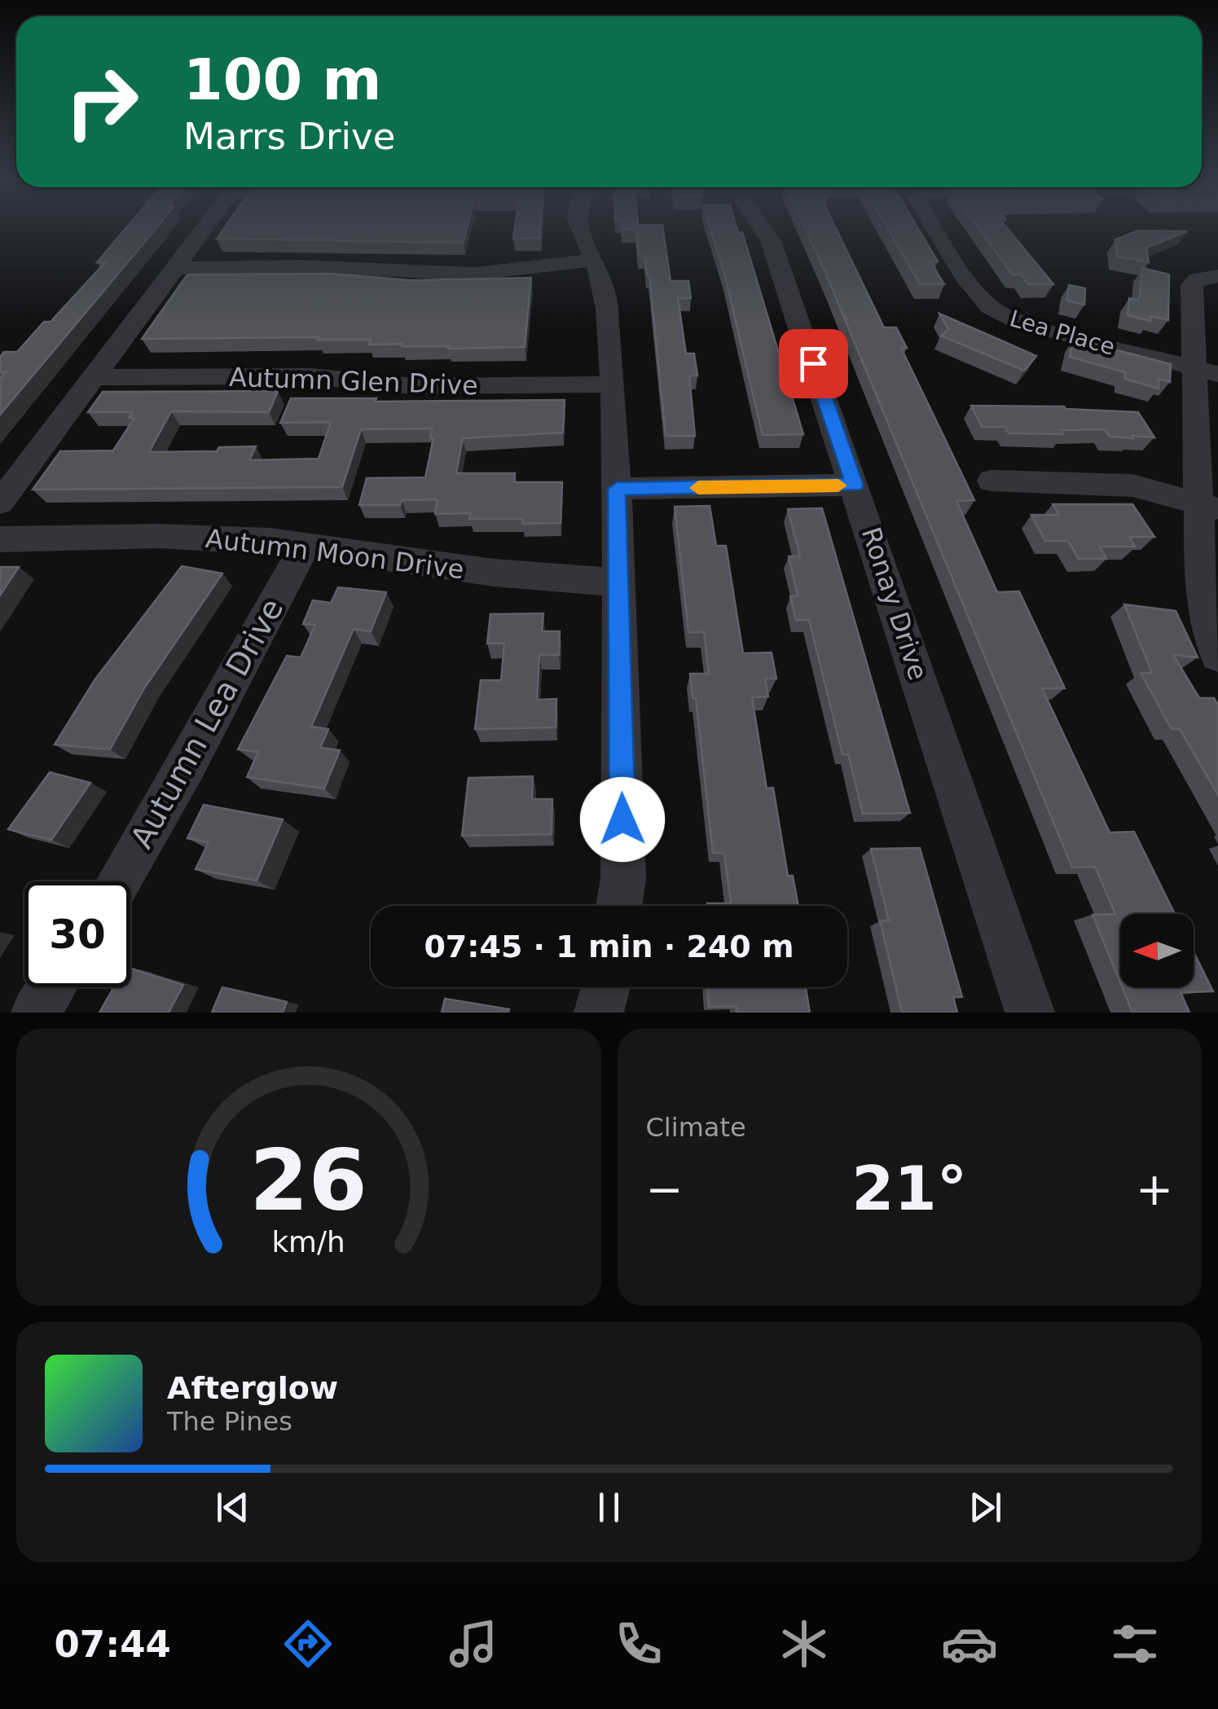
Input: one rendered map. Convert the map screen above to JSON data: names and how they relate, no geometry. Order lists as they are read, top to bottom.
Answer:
{
  "streets": {
    "street": [
      "Lea Place",
      "Autumn Glen Drive",
      "Autumn Moon Drive",
      "Ronay Drive",
      "Autumn Lea Drive"
    ]
  },
  "crossings": [
    ["Autumn Moon Drive", "Autumn Lea Drive"]
  ],
  "north": "left",
  "page": {
    "turn": ["100 m", "Marrs Drive"],
    "limit": "30",
    "trip": "07:45 · 1 min · 240 m",
    "tile": "Climate",
    "heat": ["−", "21°", "+"],
    "song": ["Afterglow", "The Pines"],
    "tabs": "07:44",
    "gauge": ["26", "km/h"]
  }
}
